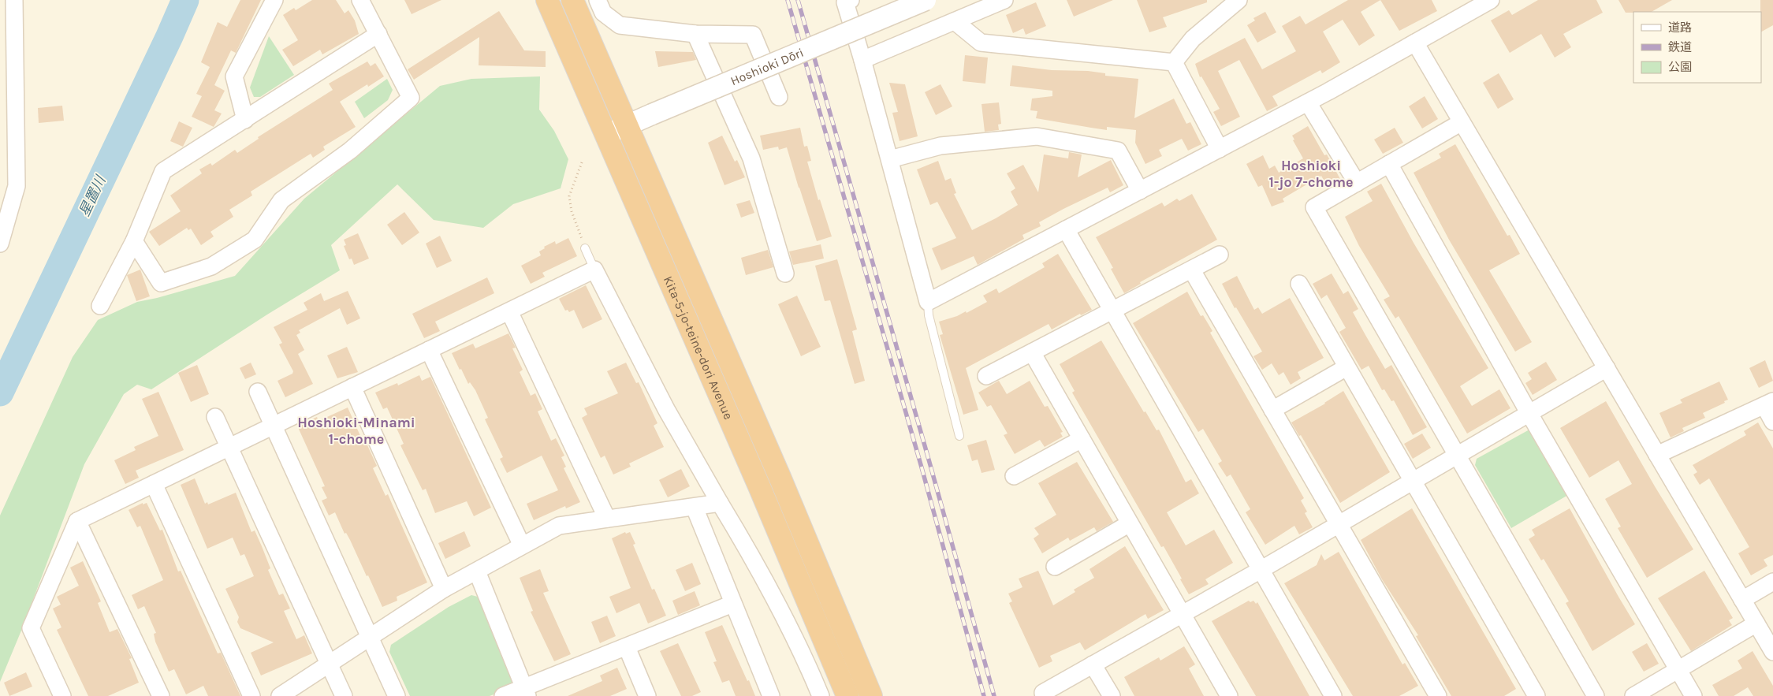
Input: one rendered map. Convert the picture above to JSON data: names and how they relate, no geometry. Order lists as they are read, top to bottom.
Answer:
{
  "streets": {
    "highway": ["Kita-5-jo-teine-dori Avenue"],
    "street": ["Hoshioki Dōri"]
  },
  "crossings": [
    ["Hoshioki Dōri", "Kita-5-jo-teine-dori Avenue"]
  ],
  "districts": ["Hoshioki 1-jo 7-chome", "Hoshioki-Minami 1-chome"],
  "water": ["星置川"],
  "legend": ["道路", "鉄道", "公園"]
}
